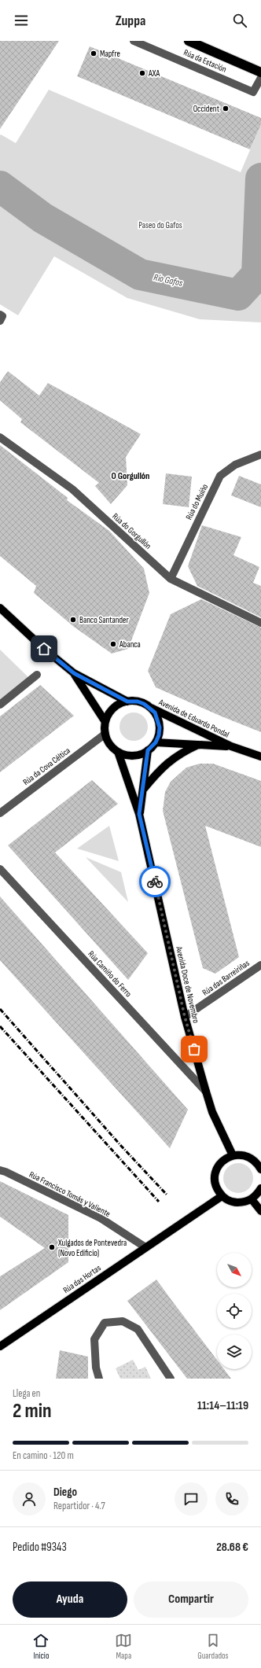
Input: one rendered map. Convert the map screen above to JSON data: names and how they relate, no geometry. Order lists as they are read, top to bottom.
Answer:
{
  "streets": {
    "highway": ["Rúa da Estación"],
    "main road": ["Avenida de Eduardo Pondal", "Avenida Doce de Novembro", "Rúa das Hortas"],
    "street": [
      "Rúa do Muíño",
      "Rúa do Gorgullón",
      "Rúa da Cova Céltica",
      "Rúa Camiño do Ferro",
      "Rúa das Barreiriñas",
      "Rúa Francisco Tomás y Valiente"
    ]
  },
  "crossings": [
    ["Rúa do Muíño", "Rúa do Gorgullón"],
    ["Avenida de Eduardo Pondal", "Rúa da Cova Céltica"],
    ["Avenida de Eduardo Pondal", "Avenida Doce de Novembro"],
    ["Rúa da Cova Céltica", "Avenida Doce de Novembro"],
    ["Rúa Camiño do Ferro", "Avenida Doce de Novembro"],
    ["Rúa das Barreiriñas", "Avenida Doce de Novembro"],
    ["Rúa Francisco Tomás y Valiente", "Rúa das Hortas"]
  ],
  "districts": ["O Gorgullón"],
  "water": ["Río Gafos"],
  "parks": ["Paseo do Gafos"],
  "places": [
    "Mapfre",
    "AXA",
    "Occident",
    "Banco Santander",
    "Abanca",
    "Xulgados de Pontevedra (Novo Edificio)"
  ],
  "north": "bottom right",
  "page": {
    "header": "Zuppa",
    "heading": ["2 min", "Llega en", "11:14–11:19"],
    "panel": [
      "Diego",
      "Repartidor · 4.7",
      "Pedido #9343",
      "28.68 €"
    ],
    "bar": "En camino · 120 m",
    "buttons": ["Ayuda", "Compartir"],
    "tabs": ["Inicio", "Mapa", "Guardados"]
  }
}
